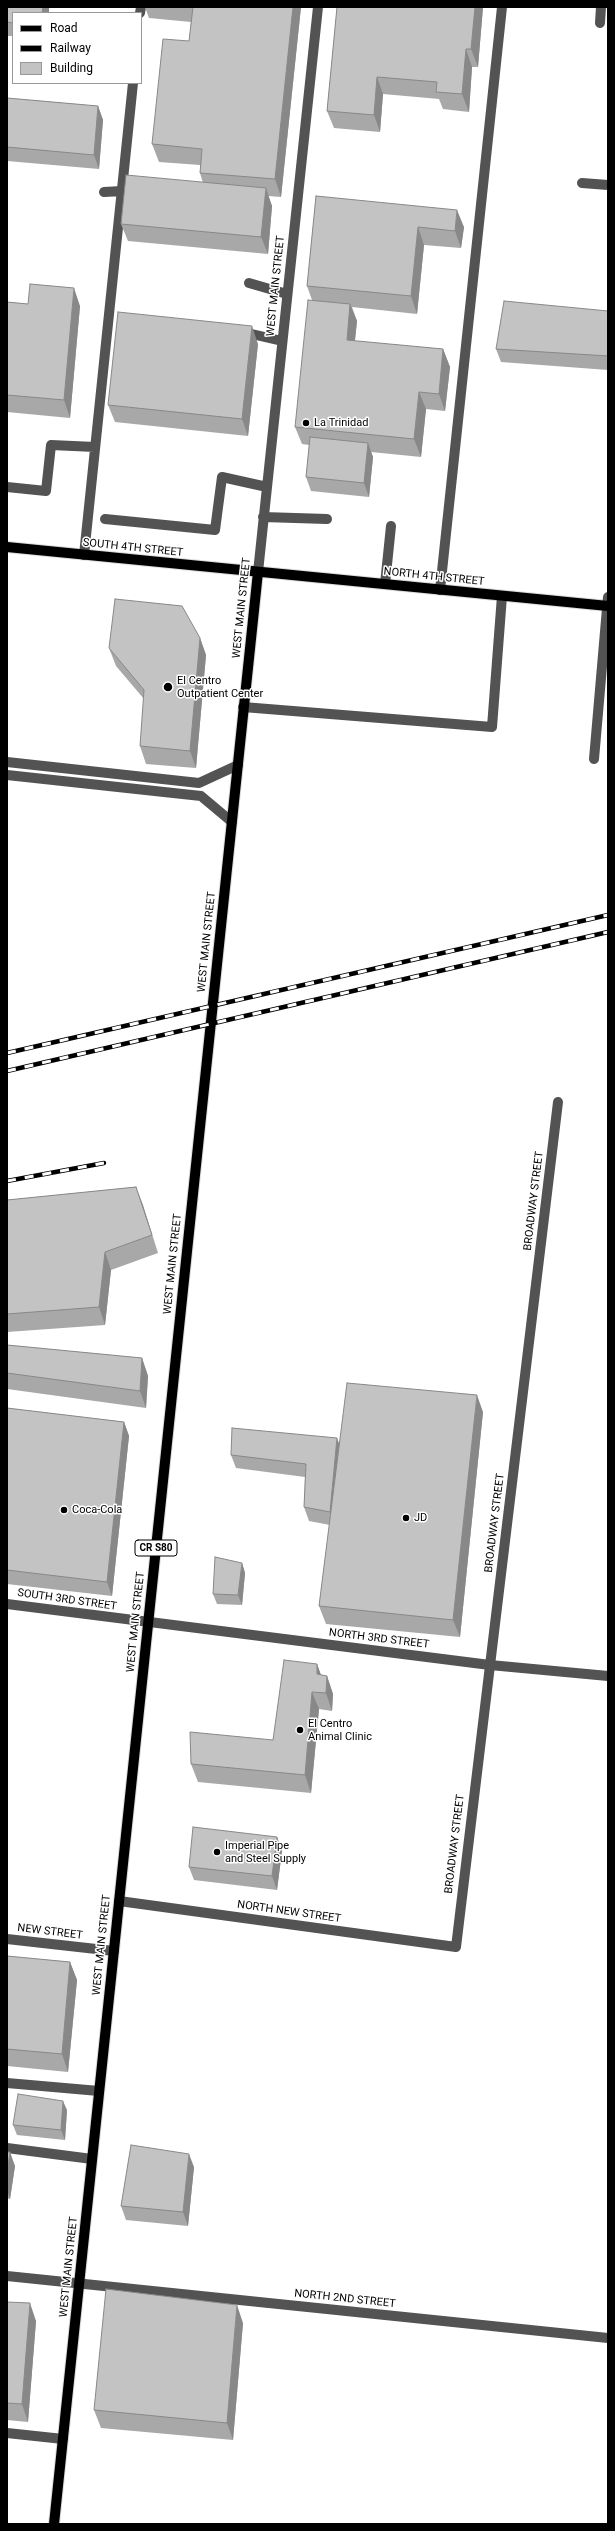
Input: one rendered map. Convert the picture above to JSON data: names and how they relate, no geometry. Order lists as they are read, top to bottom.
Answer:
{
  "streets": {
    "main road": [
      "WEST MAIN STREET",
      "SOUTH 4TH STREET",
      "NORTH 4TH STREET",
      "CR S80"
    ],
    "street": [
      "BROADWAY STREET",
      "SOUTH 3RD STREET",
      "NORTH 3RD STREET",
      "NORTH NEW STREET",
      "NEW STREET",
      "NORTH 2ND STREET"
    ]
  },
  "crossings": [
    ["WEST MAIN STREET", "SOUTH 4TH STREET"],
    ["WEST MAIN STREET", "NORTH 4TH STREET"],
    ["WEST MAIN STREET", "SOUTH 3RD STREET"],
    ["WEST MAIN STREET", "NORTH 3RD STREET"],
    ["WEST MAIN STREET", "NORTH NEW STREET"],
    ["WEST MAIN STREET", "NEW STREET"],
    ["WEST MAIN STREET", "NORTH 2ND STREET"],
    ["SOUTH 4TH STREET", "NORTH 4TH STREET"],
    ["BROADWAY STREET", "NORTH 3RD STREET"],
    ["BROADWAY STREET", "NORTH NEW STREET"],
    ["SOUTH 3RD STREET", "NORTH 3RD STREET"]
  ],
  "places": [
    "La Trinidad",
    "El Centro Outpatient Center",
    "Coca-Cola",
    "JD",
    "El Centro Animal Clinic",
    "Imperial Pipe and Steel Supply"
  ],
  "legend": ["Road", "Railway", "Building"]
}
